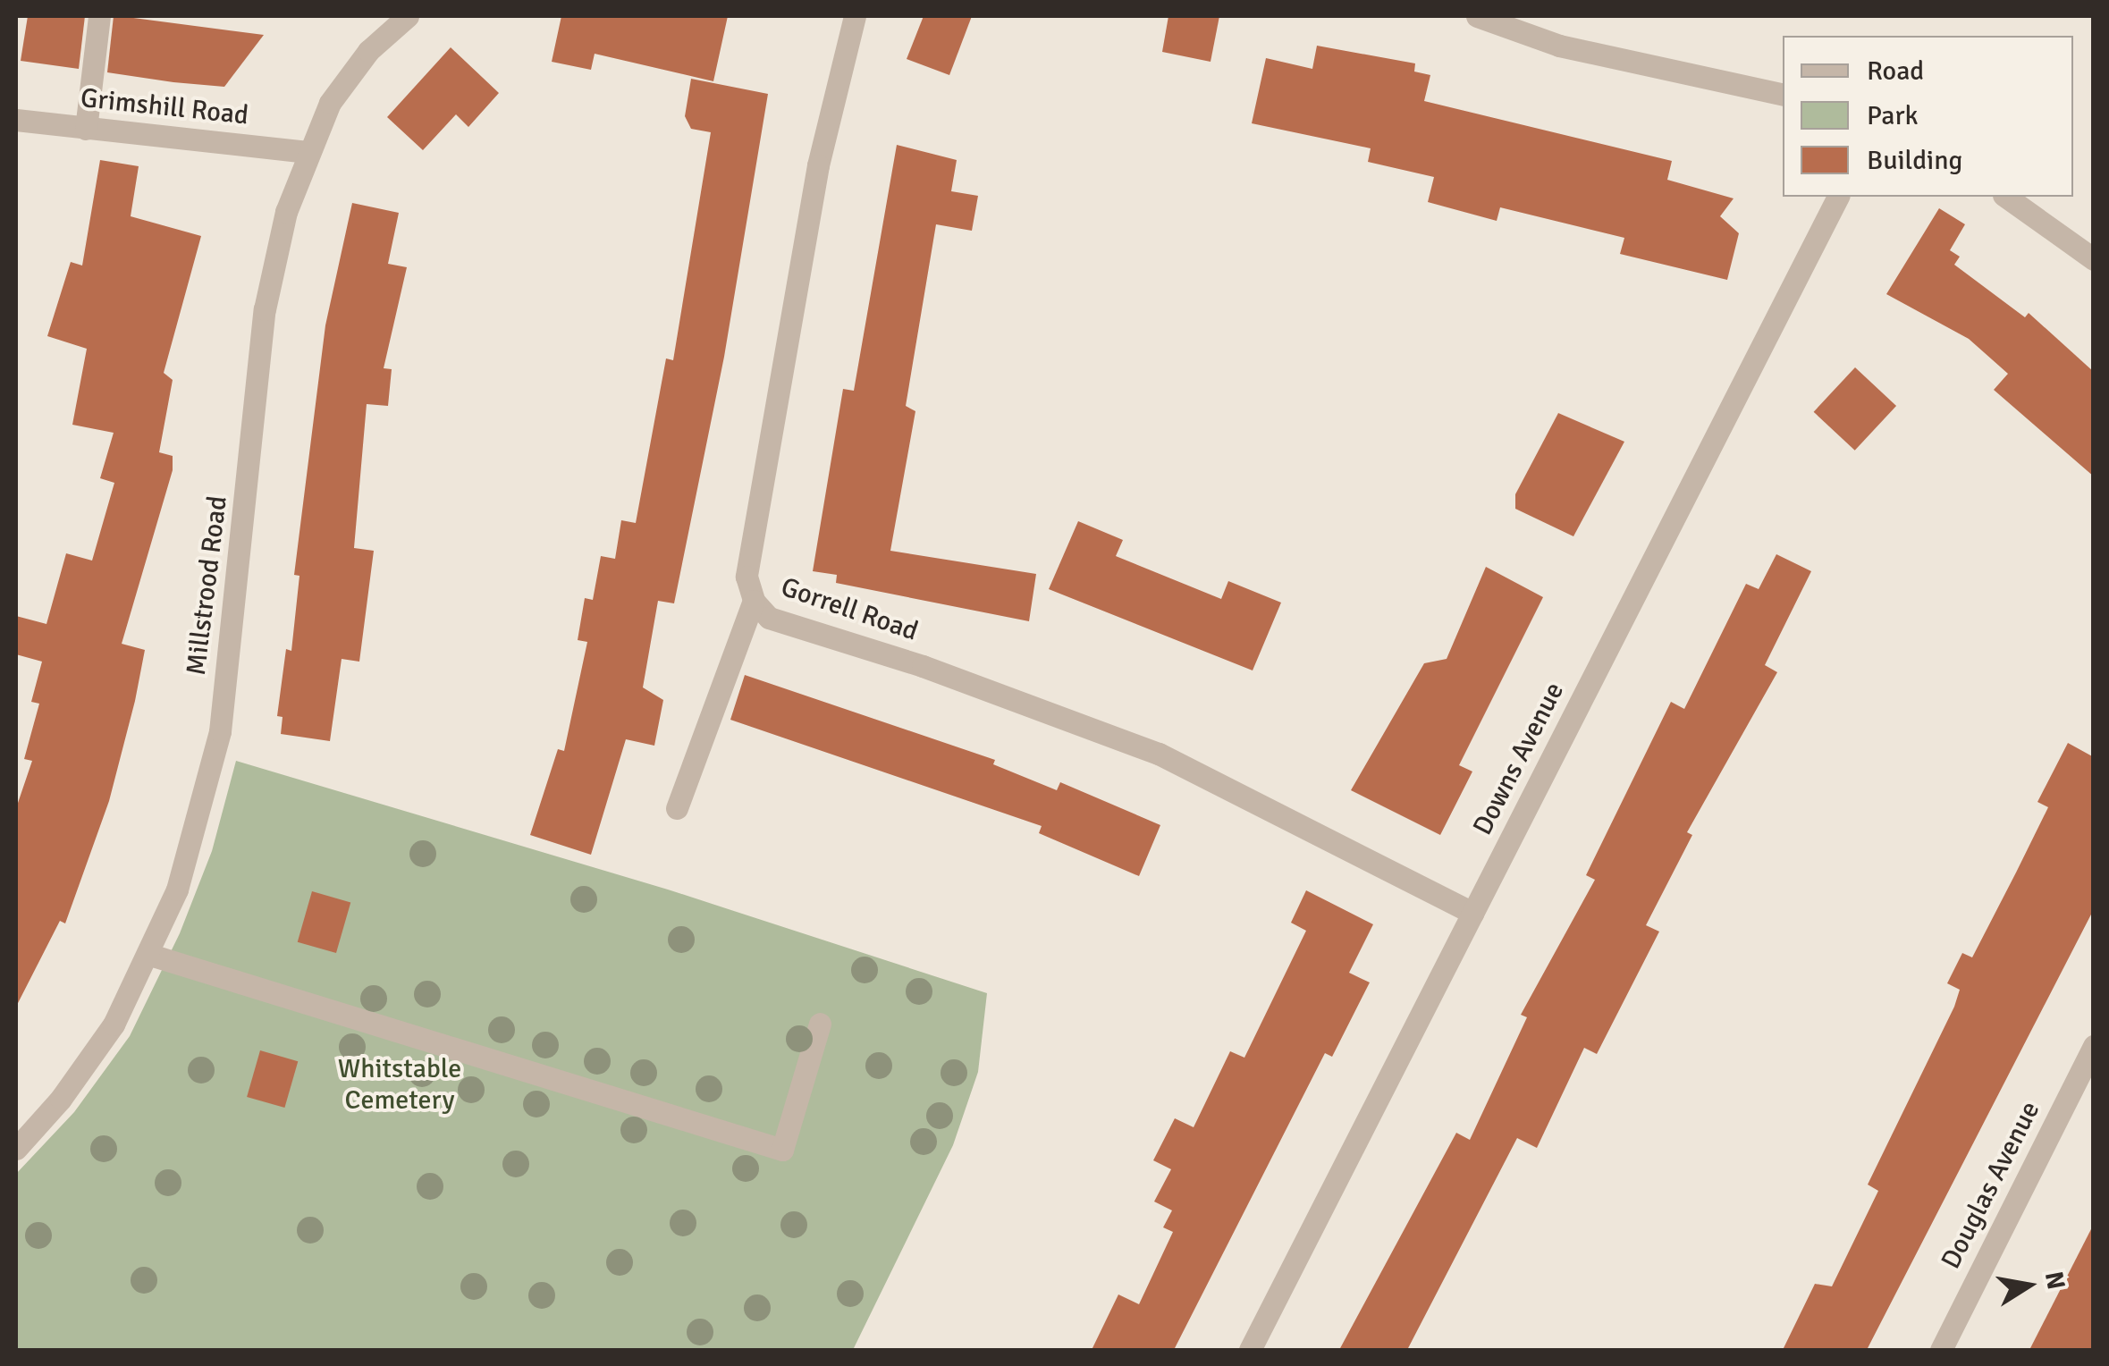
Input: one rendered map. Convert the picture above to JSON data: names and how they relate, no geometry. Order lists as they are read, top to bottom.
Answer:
{
  "streets": {
    "street": [
      "Grimshill Road",
      "Millstrood Road",
      "Gorrell Road",
      "Downs Avenue",
      "Douglas Avenue"
    ]
  },
  "crossings": [
    ["Grimshill Road", "Millstrood Road"],
    ["Gorrell Road", "Downs Avenue"]
  ],
  "parks": ["Whitstable Cemetery"],
  "legend": ["Road", "Park", "Building"],
  "north": "right"
}
